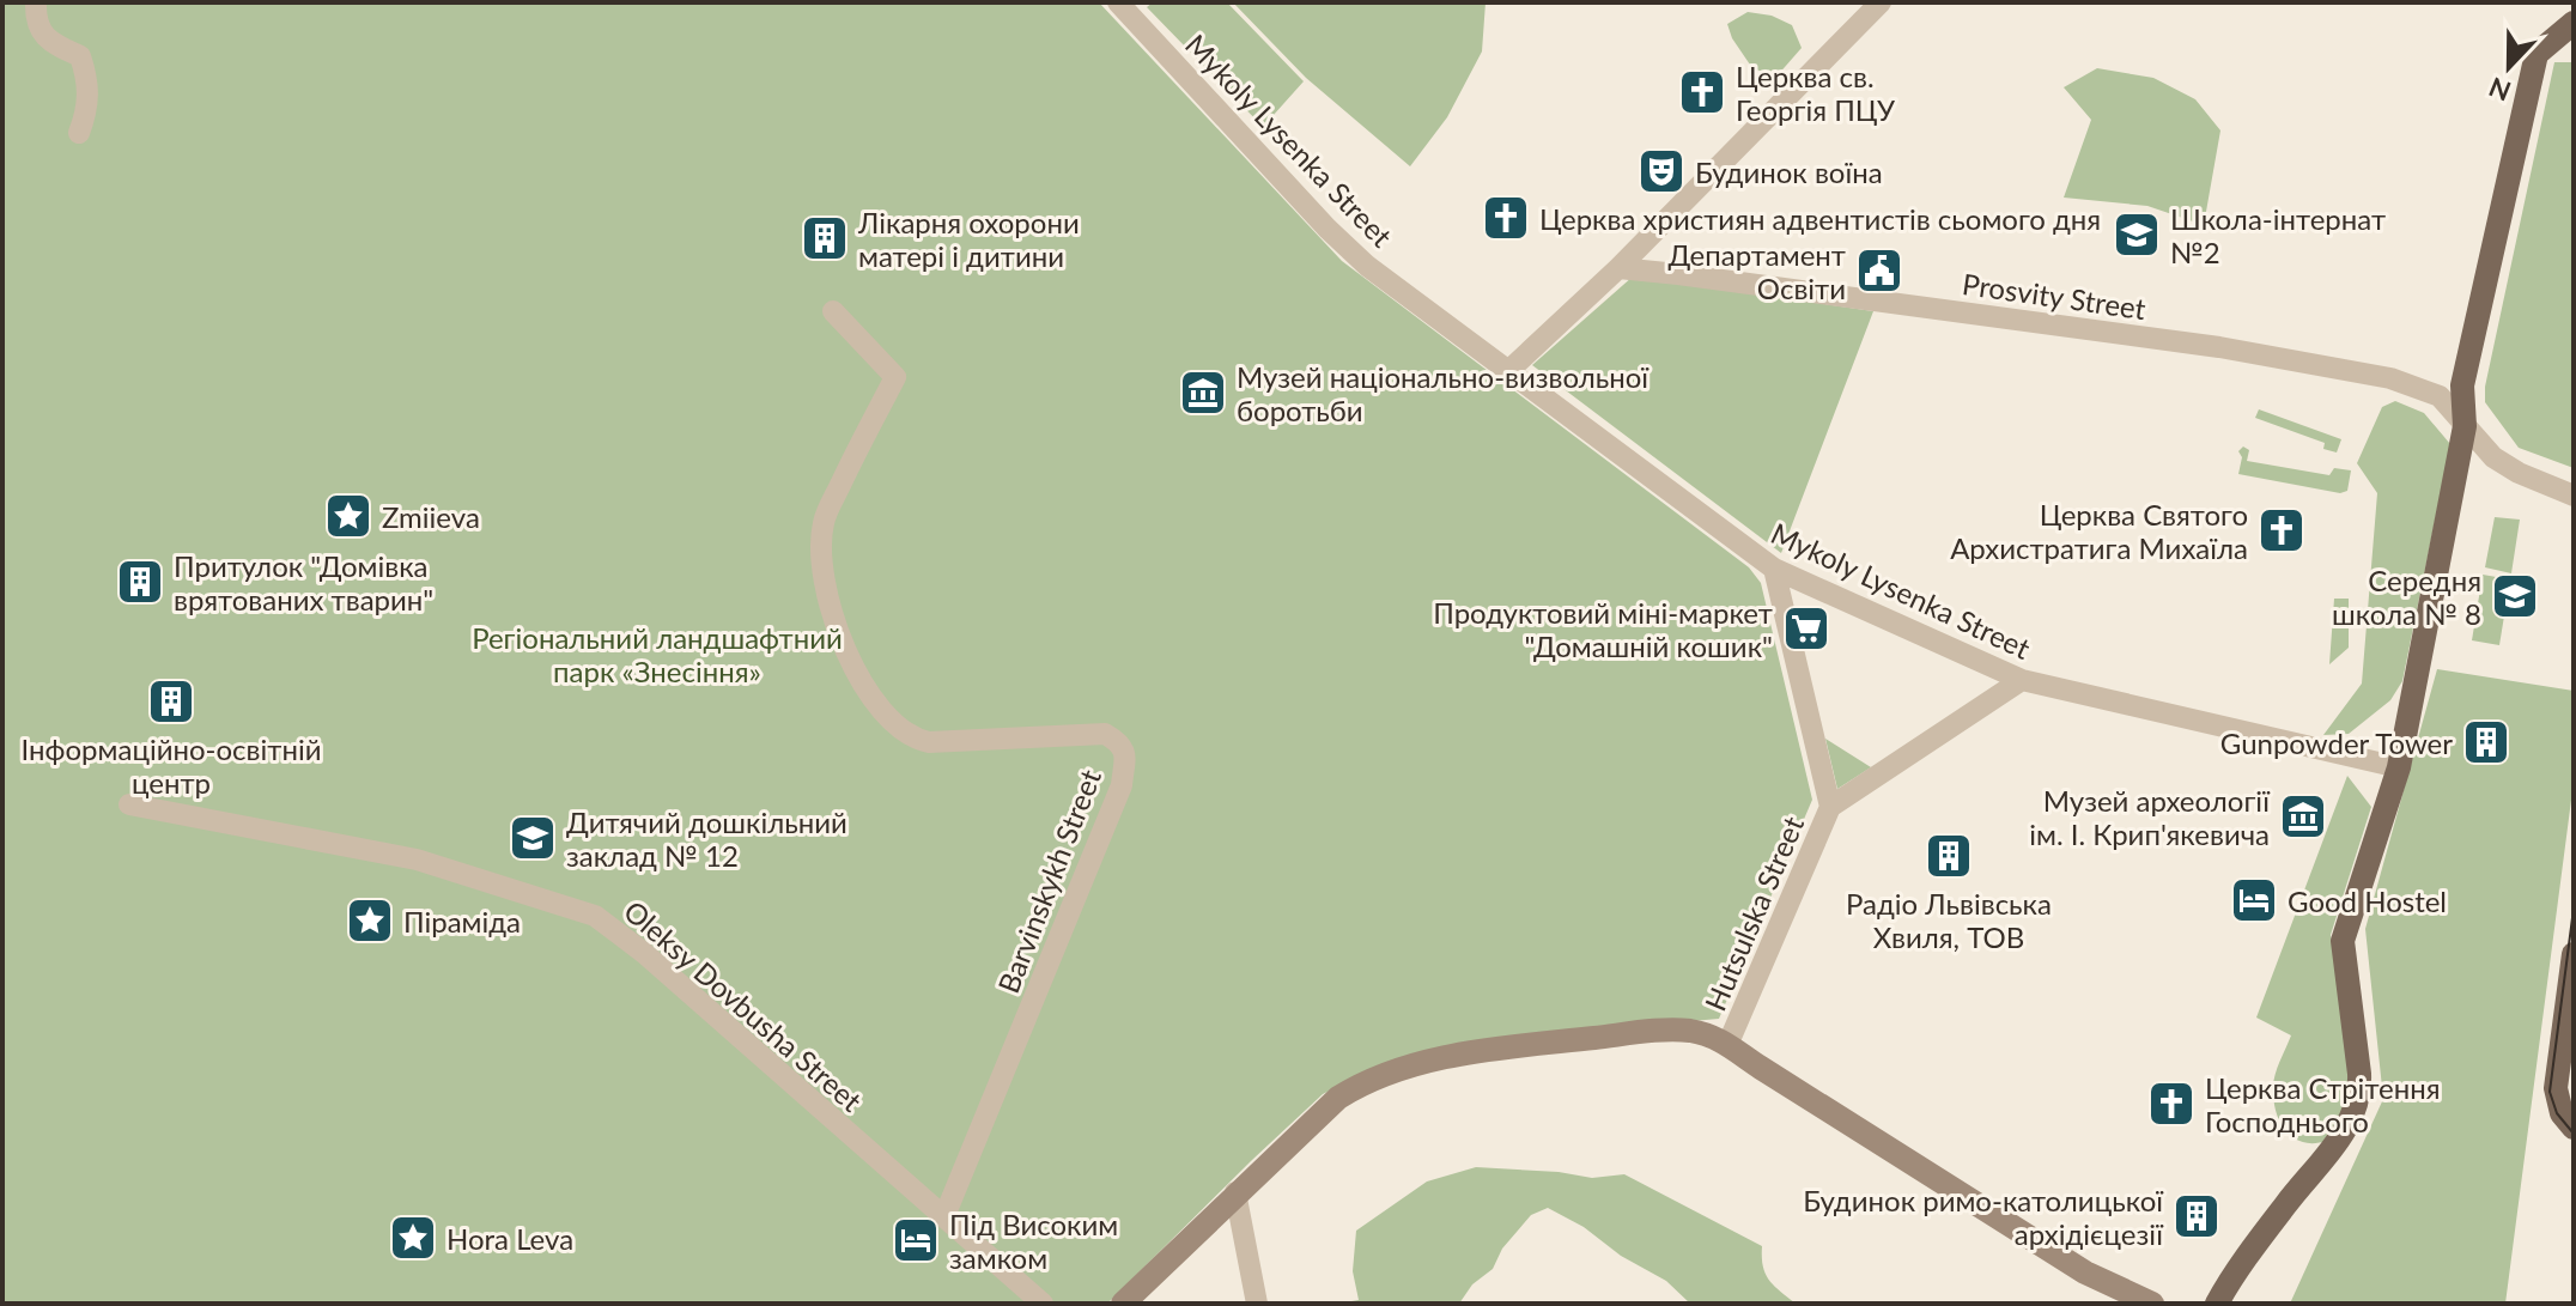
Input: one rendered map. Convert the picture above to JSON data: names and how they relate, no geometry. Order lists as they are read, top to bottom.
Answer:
{
  "streets": {
    "street": [
      "Mykoly Lysenka Street",
      "Prosvity Street",
      "Barvinskykh Street",
      "Hutsulska Street",
      "Oleksy Dovbusha Street"
    ]
  },
  "crossings": [
    ["Mykoly Lysenka Street", "Hutsulska Street"],
    ["Barvinskykh Street", "Oleksy Dovbusha Street"]
  ],
  "parks": ["Регіональний ландшафтний парк «Знесіння»"],
  "places": {
    "church": [
      "Церква св. Георгія ПЦУ",
      "Церква християн адвентистів сьомого дня",
      "Церква Святого Архистратига Михаїла",
      "Церква Стрітення Господнього"
    ],
    "theatre": ["Будинок воїна"],
    "school or university": ["Школа-інтернат №2", "Середня школа № 8", "Дитячий дошкільний заклад № 12"],
    "building": [
      "Лікарня охорони матері і дитини",
      "Притулок \"Домівка врятованих тварин\"",
      "Інформаційно-освітній центр",
      "Gunpowder Tower",
      "Радіо Львівська Хвиля, ТОВ",
      "Будинок римо-католицької архідієцезії"
    ],
    "public building": ["Департамент Освіти"],
    "museum": ["Музей національно-визвольної боротьби", "Музей археології ім. І. Крип'якевича"],
    "place": ["Zmiieva", "Піраміда", "Hora Leva"],
    "supermarket": ["Продуктовий міні-маркет \"Домашній кошик\""],
    "hotel": ["Good Hostel", "Під Високим замком"]
  },
  "north": "bottom"
}
